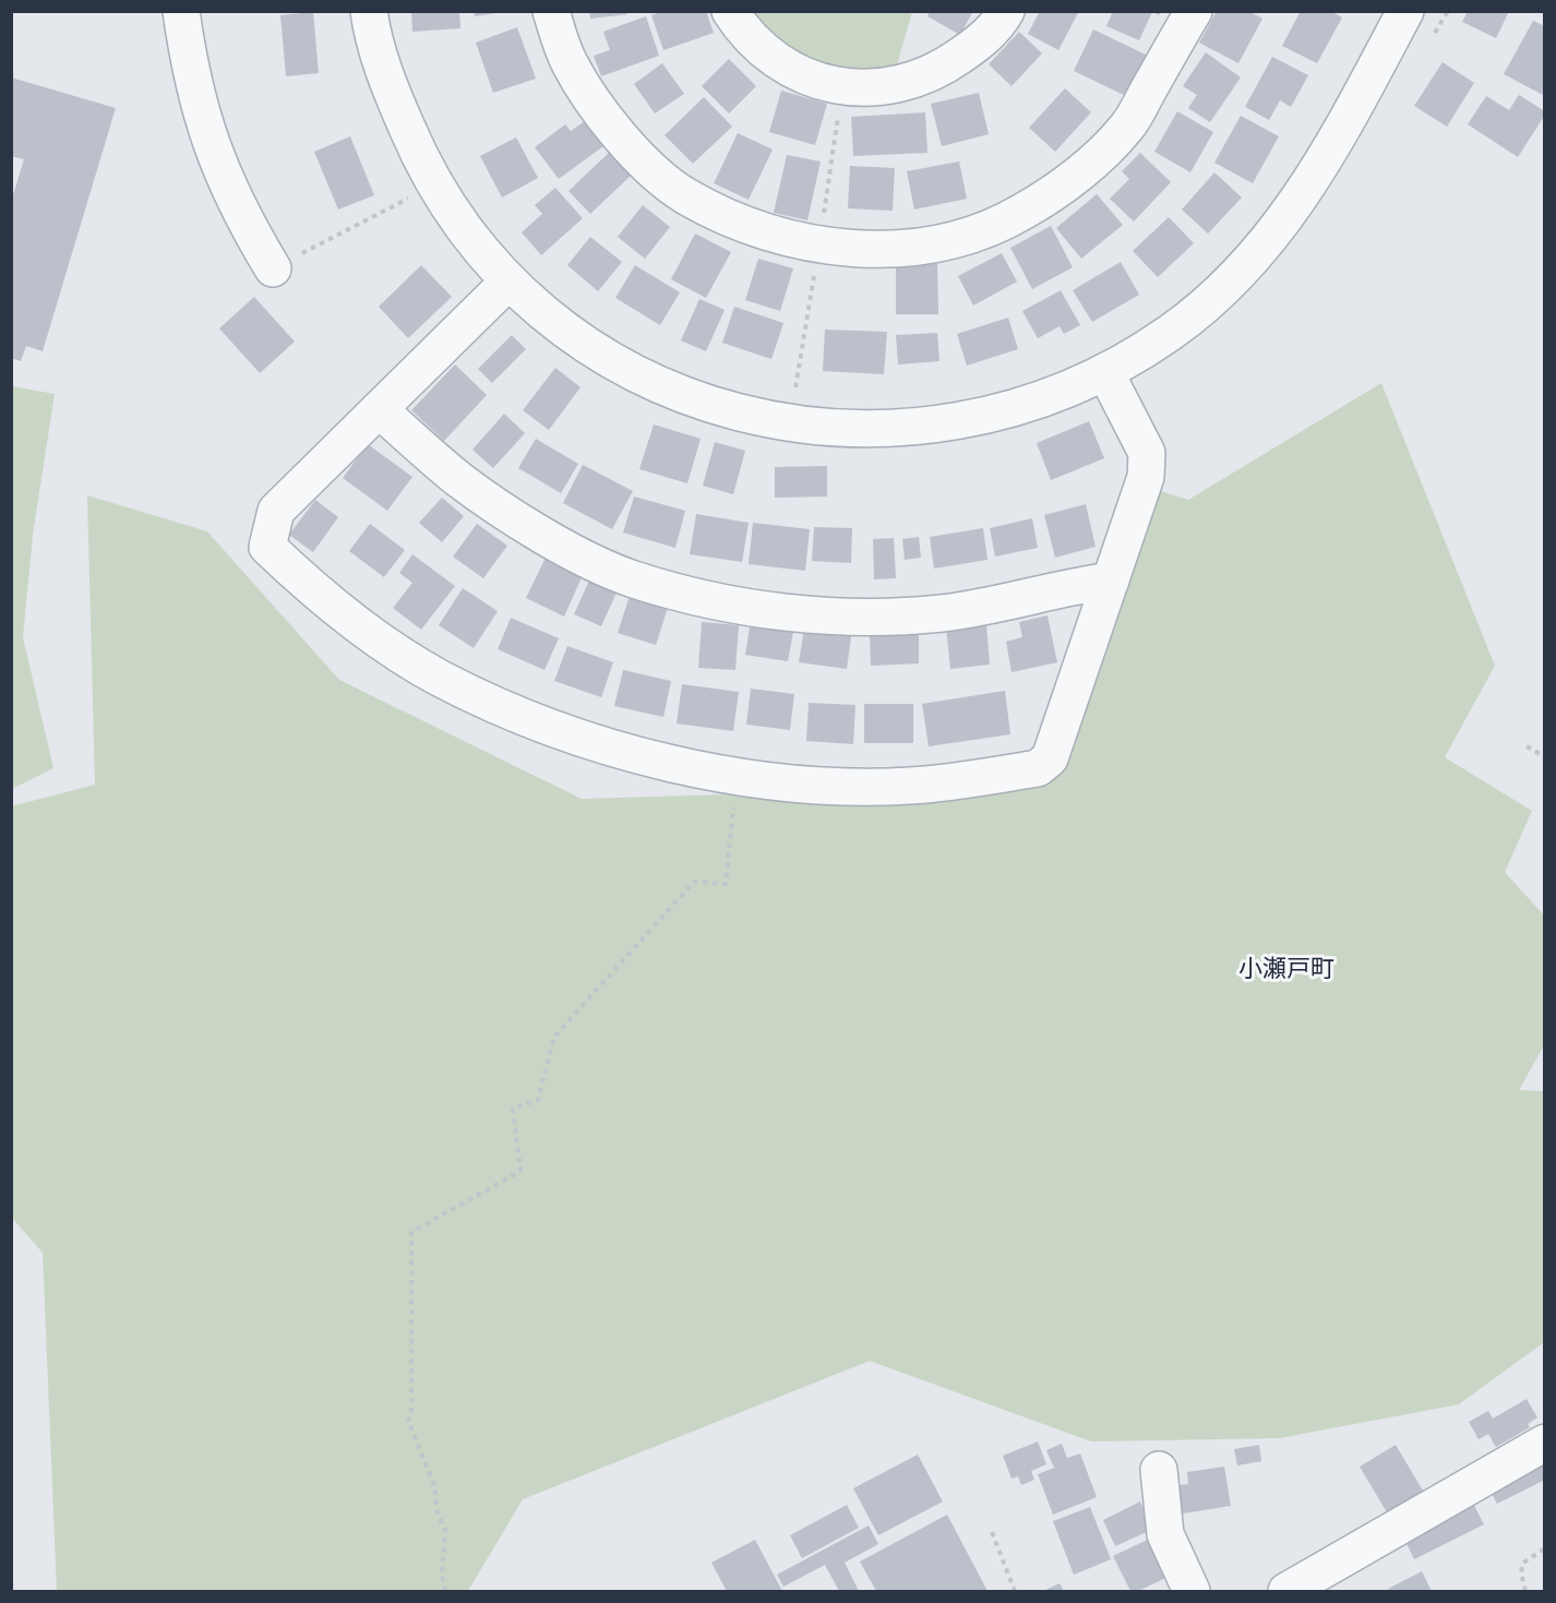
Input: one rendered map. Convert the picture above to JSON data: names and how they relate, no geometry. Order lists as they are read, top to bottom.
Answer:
{
  "districts": ["小瀬戸町"]
}
